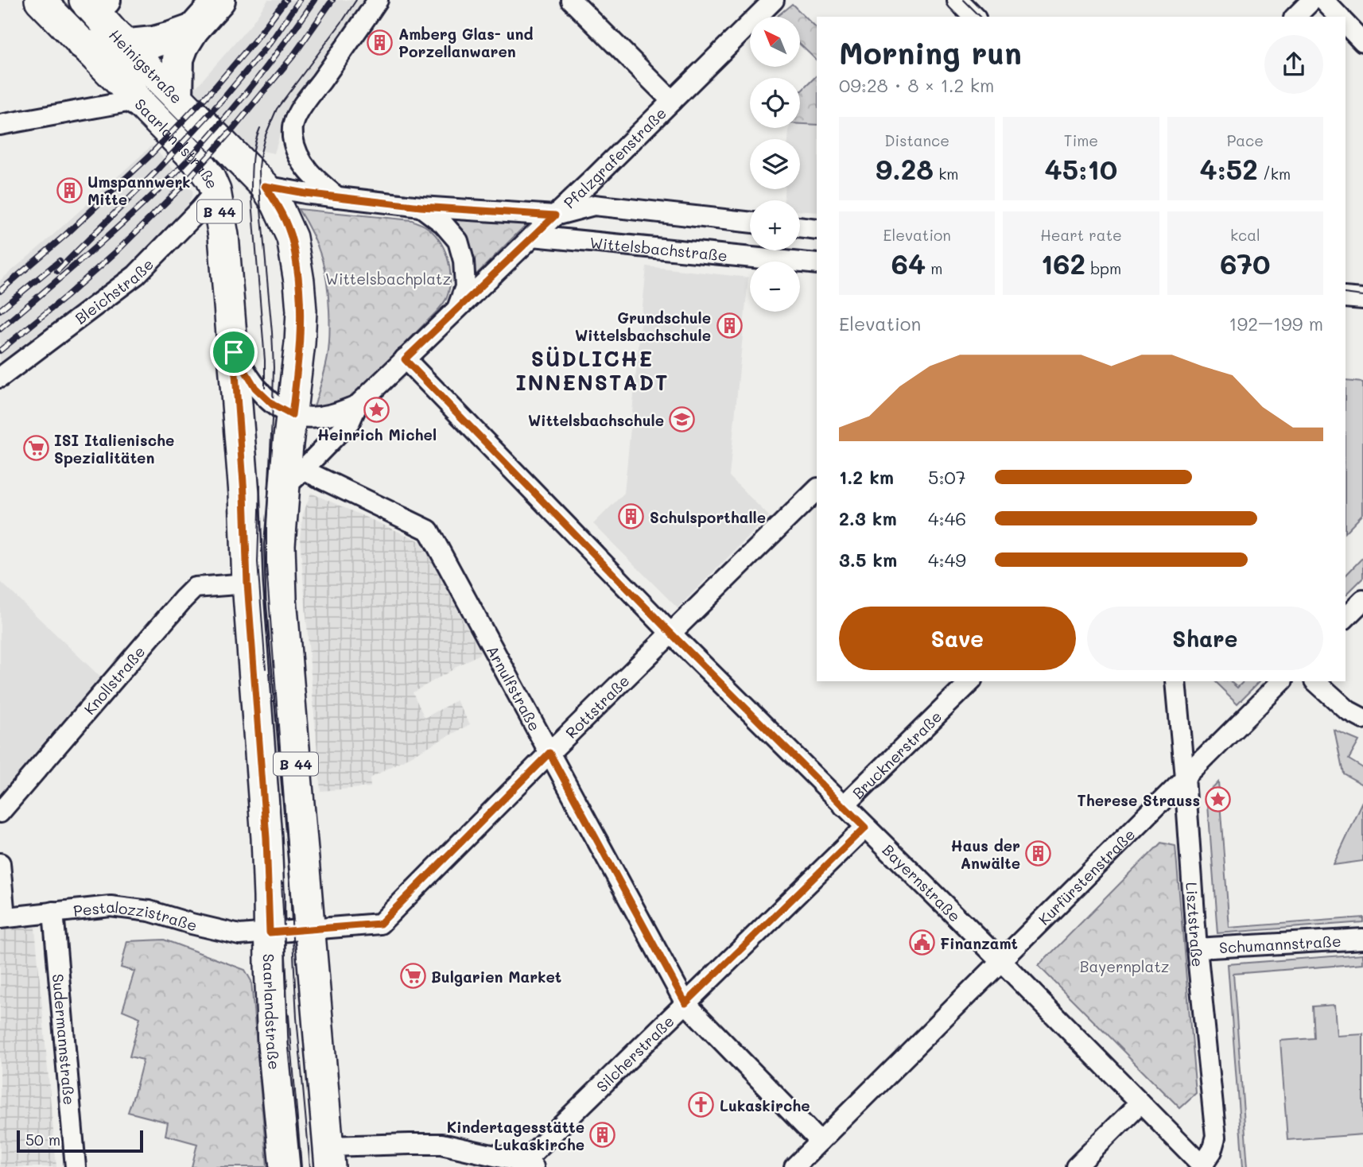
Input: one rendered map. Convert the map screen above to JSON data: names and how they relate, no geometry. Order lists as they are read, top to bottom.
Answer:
{
  "streets": {
    "main road": ["Heinigstraße", "Saarlandstraße", "B 44"],
    "street": [
      "Pfalzgrafenstraße",
      "Wittelsbachstraße",
      "Bleichstraße",
      "Knollstraße",
      "Arnulfstraße",
      "Rottstraße",
      "Brucknerstraße",
      "Kurfürstenstraße",
      "Bayernstraße",
      "Pestalozzistraße",
      "Lisztstraße",
      "Schumannstraße",
      "Sudermannstraße",
      "Silcherstraße"
    ]
  },
  "crossings": [
    ["Heinigstraße", "B 44"],
    ["Saarlandstraße", "Pfalzgrafenstraße"],
    ["Saarlandstraße", "Bleichstraße"],
    ["Saarlandstraße", "Knollstraße"],
    ["Saarlandstraße", "Pestalozzistraße"],
    ["Pfalzgrafenstraße", "B 44"],
    ["Pfalzgrafenstraße", "Wittelsbachstraße"],
    ["Pfalzgrafenstraße", "Arnulfstraße"],
    ["Pfalzgrafenstraße", "Bayernstraße"],
    ["B 44", "Arnulfstraße"],
    ["B 44", "Rottstraße"],
    ["B 44", "Pestalozzistraße"],
    ["Arnulfstraße", "Rottstraße"],
    ["Arnulfstraße", "Kurfürstenstraße"],
    ["Arnulfstraße", "Silcherstraße"],
    ["Rottstraße", "Bayernstraße"],
    ["Rottstraße", "Pestalozzistraße"],
    ["Brucknerstraße", "Bayernstraße"],
    ["Kurfürstenstraße", "Bayernstraße"],
    ["Kurfürstenstraße", "Lisztstraße"],
    ["Bayernstraße", "Lisztstraße"],
    ["Bayernstraße", "Silcherstraße"],
    ["Pestalozzistraße", "Sudermannstraße"],
    ["Lisztstraße", "Schumannstraße"]
  ],
  "districts": ["SÜDLICHE INNENSTADT"],
  "parks": ["Wittelsbachplatz", "Bayernplatz"],
  "places": {
    "building": [
      "Amberg Glas- und Porzellanwaren",
      "Umspannwerk Mitte",
      "Grundschule Wittelsbachschule",
      "Schulsporthalle",
      "Haus der Anwälte",
      "Kindertagesstätte Lukaskirche"
    ],
    "place": ["Heinrich Michel", "Therese Strauss"],
    "school or university": ["Wittelsbachschule"],
    "supermarket": ["ISI Italienische Spezialitäten", "Bulgarien Market"],
    "public building": ["Finanzamt"],
    "church": ["Lukaskirche"]
  },
  "scale_bar": "50 m",
  "north": "top left",
  "page": {
    "map_buttons": ["+", "−"],
    "heading": ["Morning run", "09:28 · 8 × 1.2 km"],
    "stats": [
      ["Distance", "9.28 km"],
      ["Time", "45:10"],
      ["Pace", "4:52 /km"],
      ["Elevation", "64 m"],
      ["Heart rate", "162 bpm"],
      ["kcal", "670"]
    ],
    "chart": ["Elevation", "192–199 m"],
    "list": [
      {
        "name": "1.2 km",
        "note": "5:07"
      },
      {
        "name": "2.3 km",
        "note": "4:46"
      },
      {
        "name": "3.5 km",
        "note": "4:49"
      }
    ],
    "buttons": ["Save", "Share"],
    "scale": "50 m"
  }
}
